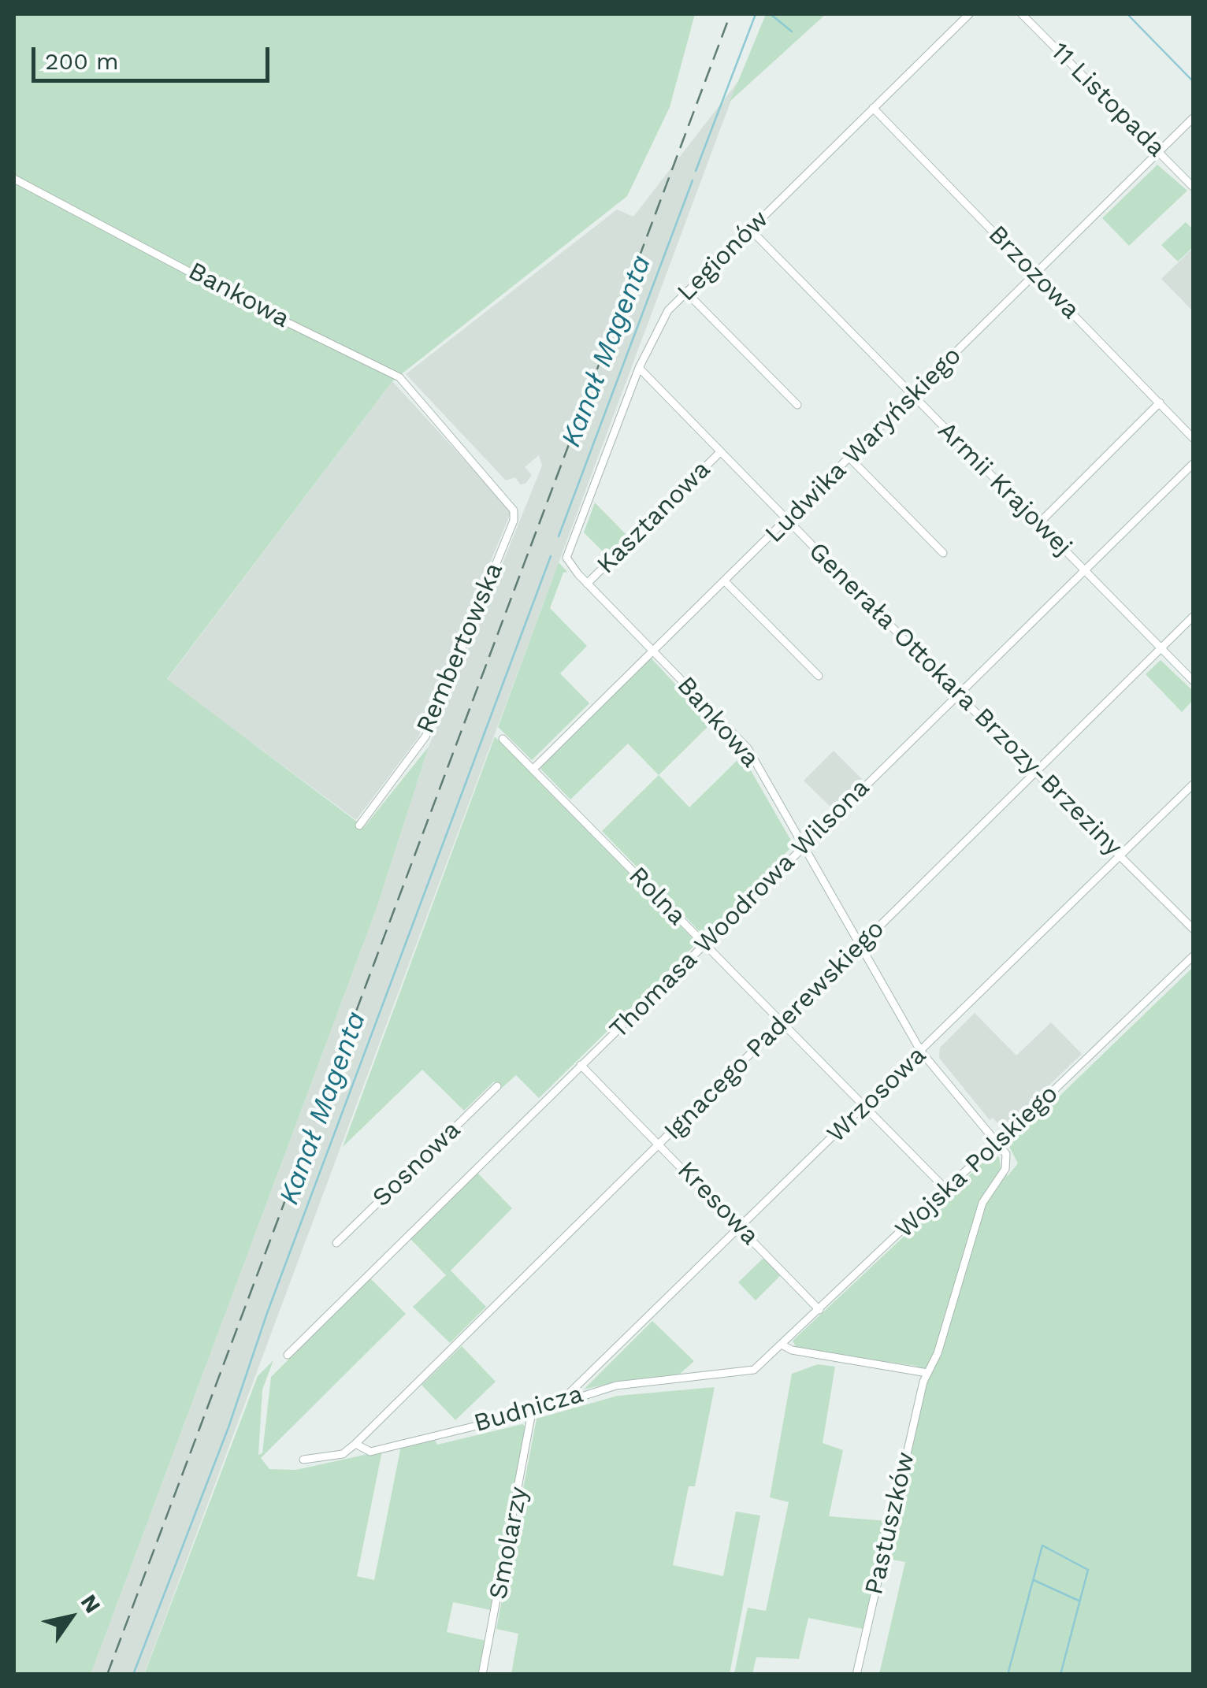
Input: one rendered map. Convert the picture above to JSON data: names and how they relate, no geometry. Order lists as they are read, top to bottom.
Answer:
{
  "streets": {
    "street": [
      "11 Listopada",
      "Legionów",
      "Brzozowa",
      "Bankowa",
      "Ludwika Waryńskiego",
      "Armii Krajowej",
      "Kasztanowa",
      "Rembertowska",
      "Generała Ottokara Brzozy-Brzeziny",
      "Rolna",
      "Thomasa Woodrowa Wilsona",
      "Ignacego Paderewskiego",
      "Wrzosowa",
      "Wojska Polskiego",
      "Sosnowa",
      "Kresowa",
      "Budnicza",
      "Pastuszków",
      "Smolarzy"
    ]
  },
  "crossings": [
    ["11 Listopada", "Ludwika Waryńskiego"],
    ["Legionów", "Brzozowa"],
    ["Legionów", "Bankowa"],
    ["Legionów", "Armii Krajowej"],
    ["Legionów", "Generała Ottokara Brzozy-Brzeziny"],
    ["Brzozowa", "Ludwika Waryńskiego"],
    ["Bankowa", "Ludwika Waryńskiego"],
    ["Bankowa", "Kasztanowa"],
    ["Bankowa", "Rembertowska"],
    ["Bankowa", "Thomasa Woodrowa Wilsona"],
    ["Bankowa", "Ignacego Paderewskiego"],
    ["Bankowa", "Wrzosowa"],
    ["Bankowa", "Wojska Polskiego"],
    ["Bankowa", "Pastuszków"],
    ["Ludwika Waryńskiego", "Armii Krajowej"],
    ["Ludwika Waryńskiego", "Generała Ottokara Brzozy-Brzeziny"],
    ["Ludwika Waryńskiego", "Rolna"],
    ["Armii Krajowej", "Thomasa Woodrowa Wilsona"],
    ["Armii Krajowej", "Ignacego Paderewskiego"],
    ["Kasztanowa", "Generała Ottokara Brzozy-Brzeziny"],
    ["Generała Ottokara Brzozy-Brzeziny", "Thomasa Woodrowa Wilsona"],
    ["Generała Ottokara Brzozy-Brzeziny", "Ignacego Paderewskiego"],
    ["Generała Ottokara Brzozy-Brzeziny", "Wrzosowa"],
    ["Rolna", "Thomasa Woodrowa Wilsona"],
    ["Rolna", "Ignacego Paderewskiego"],
    ["Rolna", "Wrzosowa"],
    ["Rolna", "Wojska Polskiego"],
    ["Thomasa Woodrowa Wilsona", "Kresowa"],
    ["Ignacego Paderewskiego", "Kresowa"],
    ["Ignacego Paderewskiego", "Budnicza"],
    ["Wrzosowa", "Kresowa"],
    ["Wrzosowa", "Budnicza"],
    ["Wojska Polskiego", "Kresowa"],
    ["Wojska Polskiego", "Budnicza"],
    ["Wojska Polskiego", "Pastuszków"],
    ["Budnicza", "Smolarzy"]
  ],
  "water": ["Kanał Magenta"],
  "scale_bar": "200 m",
  "north": "top right"
}
